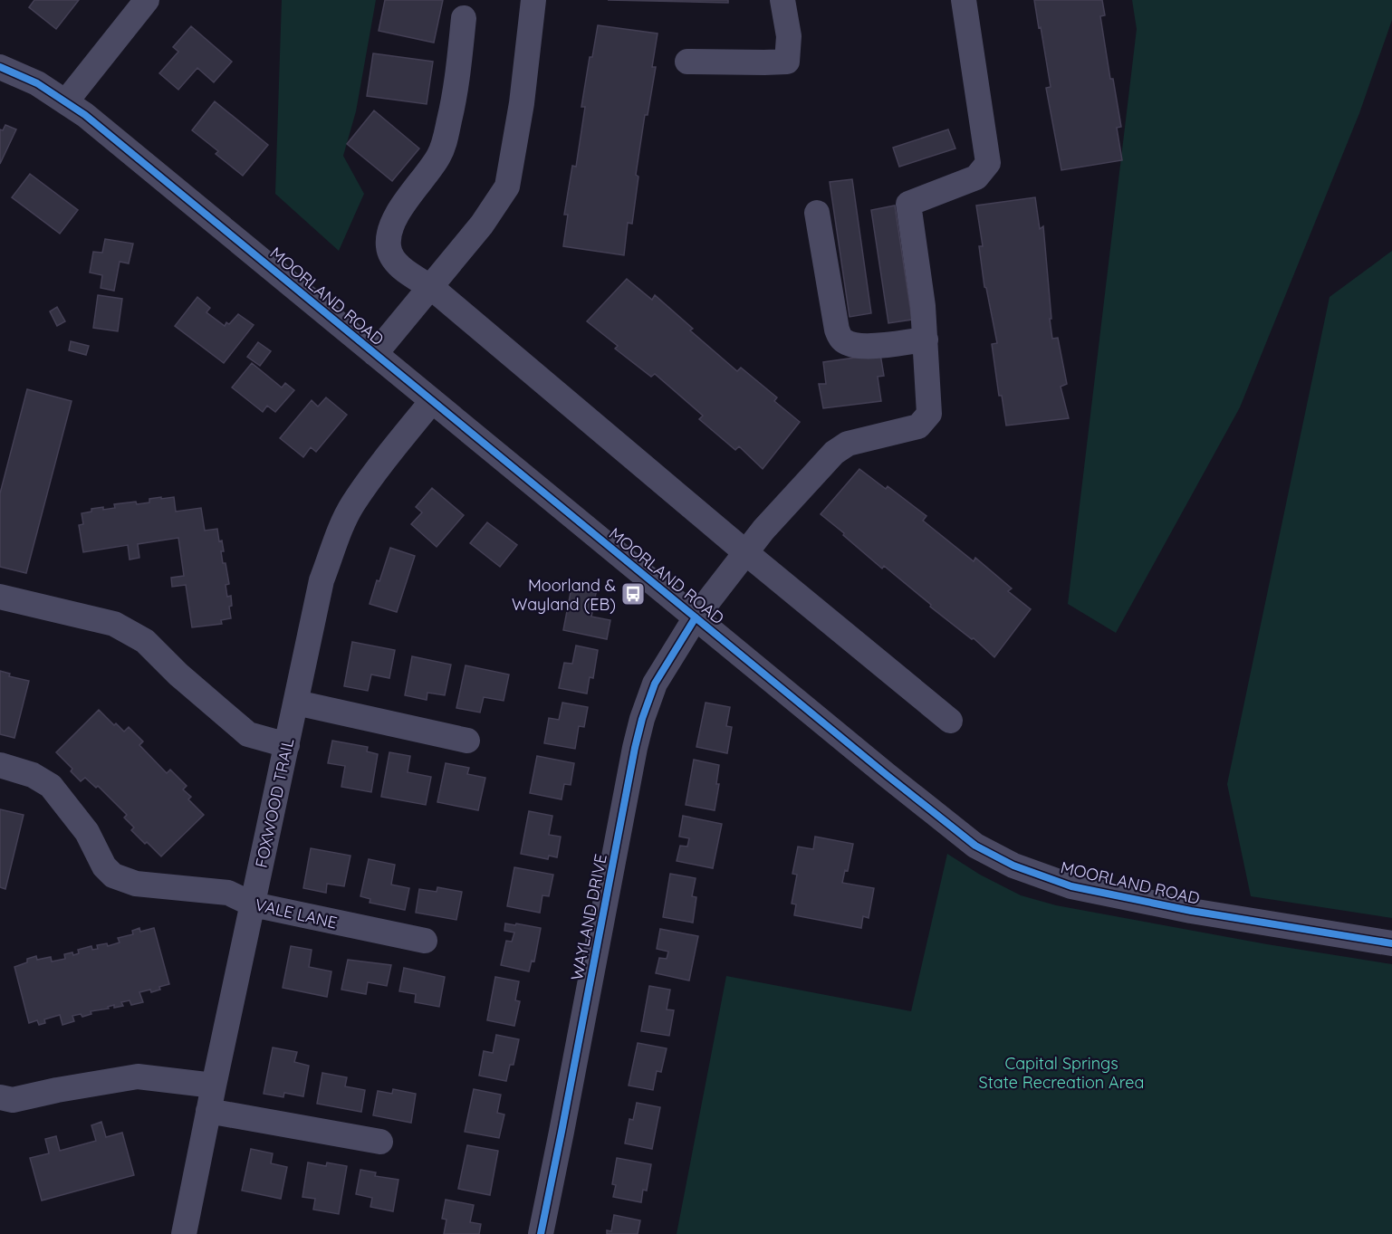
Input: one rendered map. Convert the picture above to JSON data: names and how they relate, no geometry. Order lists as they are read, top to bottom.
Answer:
{
  "streets": {
    "street": [
      "MOORLAND ROAD",
      "FOXWOOD TRAIL",
      "VALE LANE",
      "WAYLAND DRIVE"
    ]
  },
  "crossings": [
    ["MOORLAND ROAD", "FOXWOOD TRAIL"],
    ["MOORLAND ROAD", "WAYLAND DRIVE"],
    ["FOXWOOD TRAIL", "VALE LANE"]
  ],
  "parks": ["Capital Springs State Recreation Area"],
  "places": {
    "bus stop": ["Moorland & Wayland (EB)"]
  }
}
